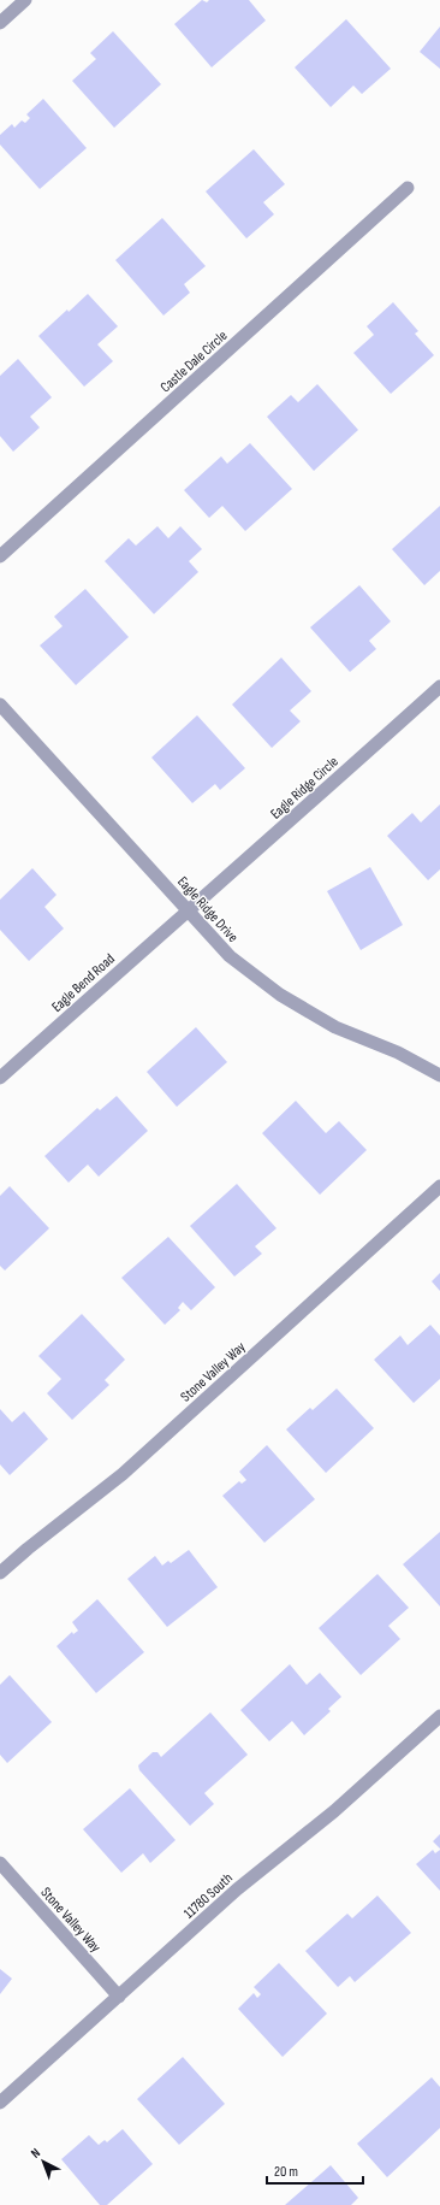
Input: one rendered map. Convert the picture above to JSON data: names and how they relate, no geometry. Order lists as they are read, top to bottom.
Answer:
{
  "streets": {
    "street": [
      "Castle Dale Circle",
      "Eagle Ridge Circle",
      "Eagle Ridge Drive",
      "Eagle Bend Road",
      "Stone Valley Way",
      "11780 South"
    ]
  },
  "crossings": [
    ["Eagle Ridge Circle", "Eagle Ridge Drive"],
    ["Eagle Ridge Circle", "Eagle Bend Road"],
    ["Eagle Ridge Drive", "Eagle Bend Road"],
    ["Stone Valley Way", "11780 South"]
  ],
  "scale_bar": "20 m",
  "north": "top left"
}
